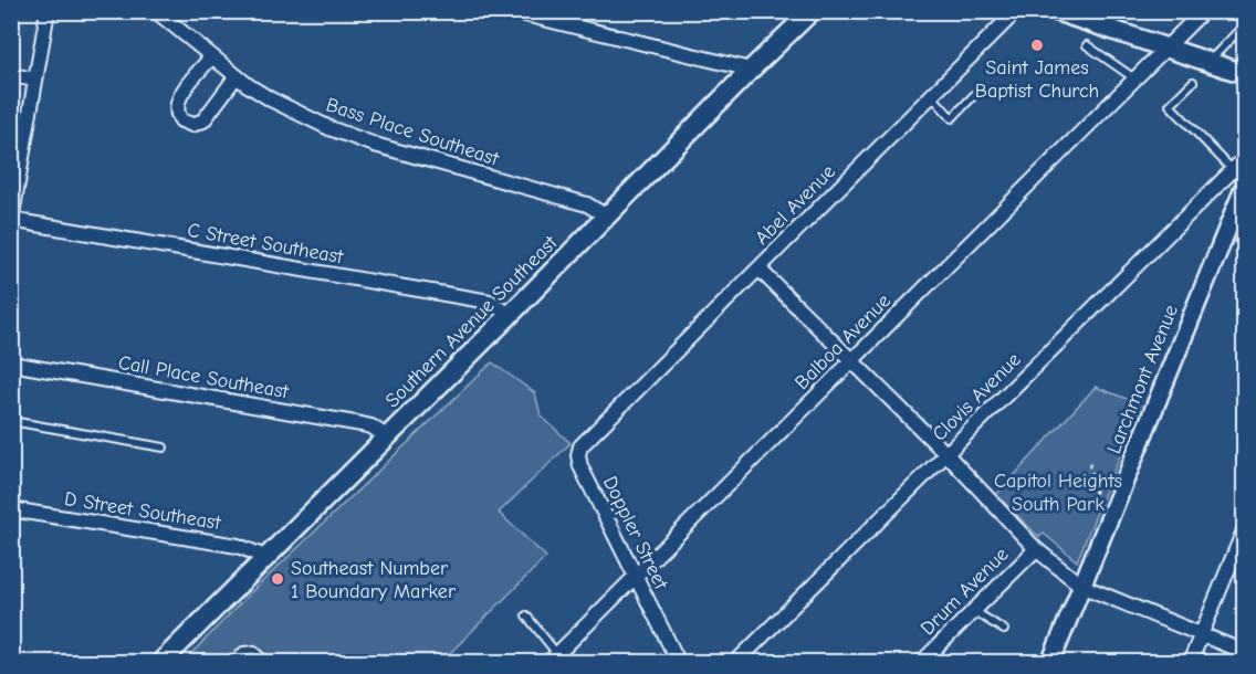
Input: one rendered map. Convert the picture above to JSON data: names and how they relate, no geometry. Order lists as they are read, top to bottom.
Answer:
{
  "streets": {
    "main road": ["Southern Avenue Southeast"],
    "street": [
      "Bass Place Southeast",
      "Abel Avenue",
      "C Street Southeast",
      "Balboa Avenue",
      "Call Place Southeast",
      "Larchmont Avenue",
      "Clovis Avenue",
      "D Street Southeast",
      "Doppler Street",
      "Drum Avenue"
    ]
  },
  "crossings": [
    ["Bass Place Southeast", "Southern Avenue Southeast"],
    ["Abel Avenue", "Doppler Street"],
    ["C Street Southeast", "Southern Avenue Southeast"],
    ["Southern Avenue Southeast", "Call Place Southeast"],
    ["Southern Avenue Southeast", "D Street Southeast"],
    ["Balboa Avenue", "Doppler Street"]
  ],
  "parks": ["Capitol Heights South Park"],
  "places": ["Saint James Baptist Church", "Southeast Number 1 Boundary Marker"]
}
